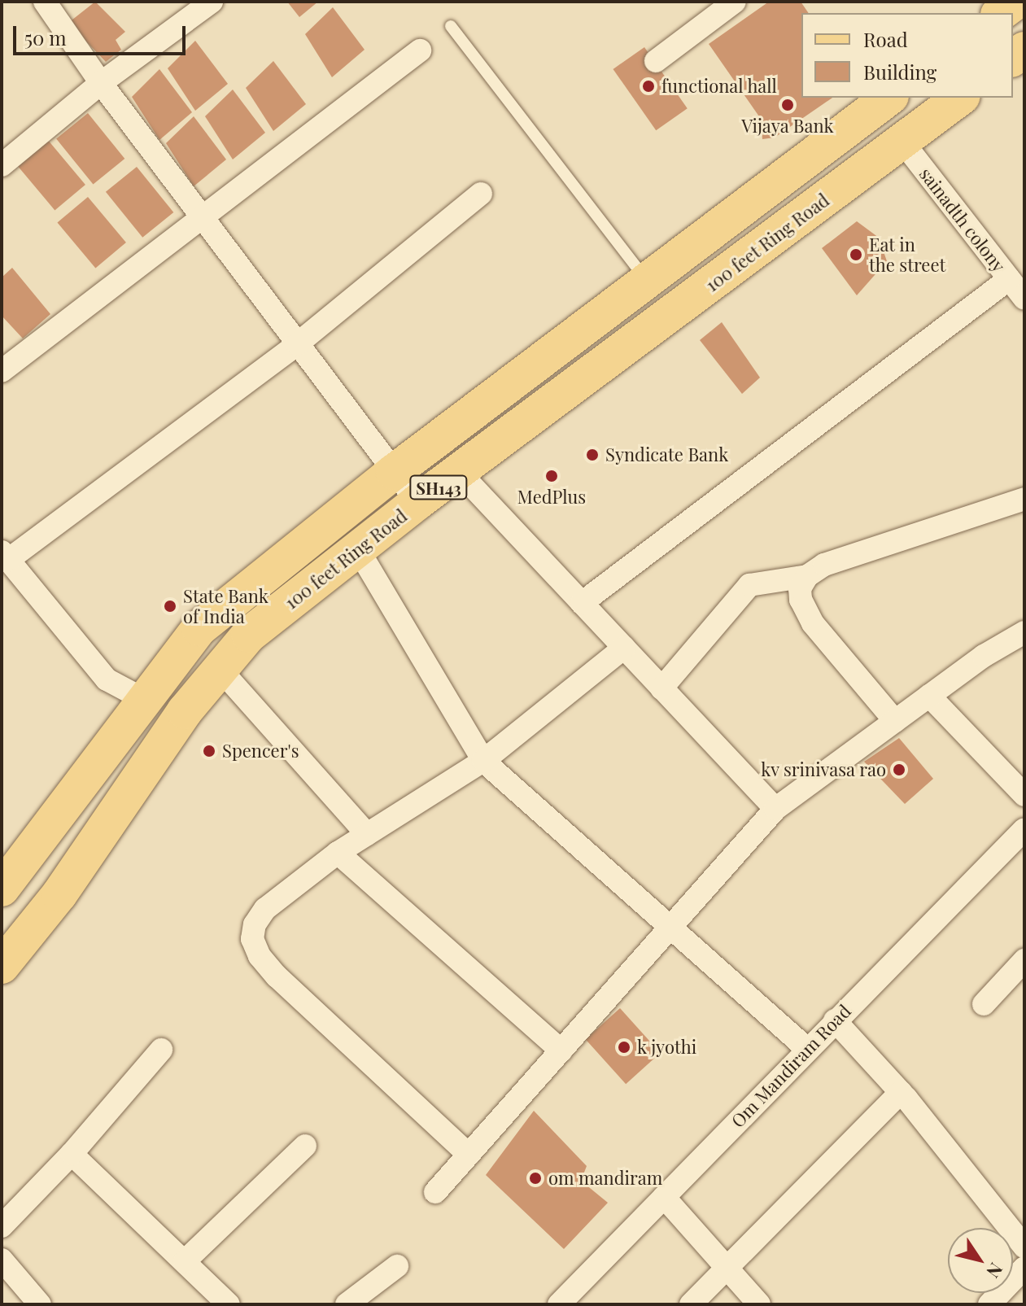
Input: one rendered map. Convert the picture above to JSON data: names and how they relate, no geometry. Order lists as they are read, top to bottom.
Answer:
{
  "streets": {
    "main road": ["100 feet Ring Road", "SH143"],
    "street": ["sainadth colony", "Om Mandiram Road"]
  },
  "crossings": [
    ["sainadth colony", "100 feet Ring Road"]
  ],
  "places": [
    "functional hall",
    "Vijaya Bank",
    "Eat in the street",
    "Syndicate Bank",
    "MedPlus",
    "State Bank of India",
    "Spencer's",
    "kv srinivasa rao",
    "k jyothi",
    "om mandiram"
  ],
  "legend": ["Road", "Building"],
  "scale_bar": "50 m",
  "north": "bottom right"
}
